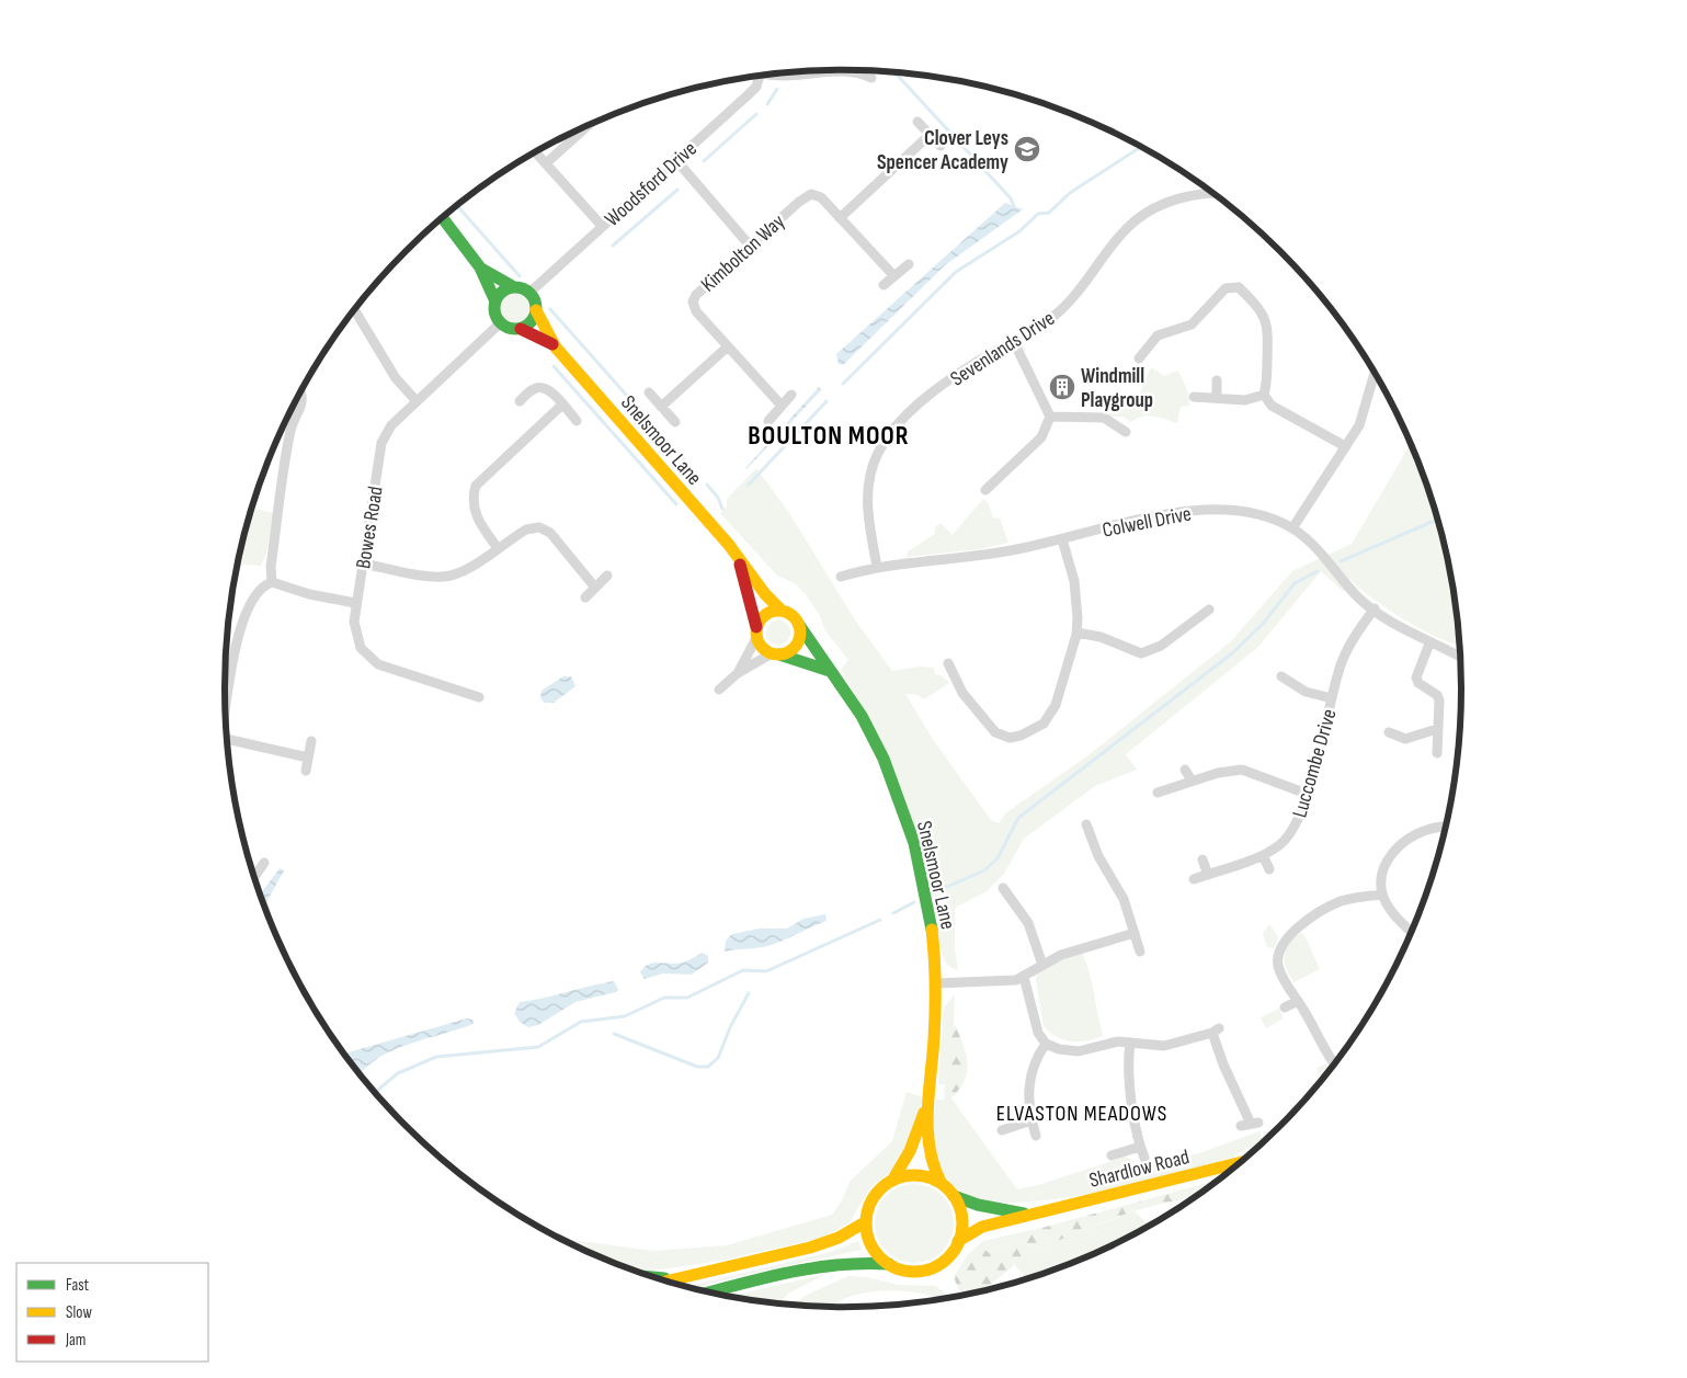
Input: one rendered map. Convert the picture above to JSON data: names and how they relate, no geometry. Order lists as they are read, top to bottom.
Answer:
{
  "streets": {
    "street": [
      "Woodsford Drive",
      "Kimbolton Way",
      "Sevenlands Drive",
      "Snelsmoor Lane",
      "Colwell Drive",
      "Bowes Road",
      "Luccombe Drive",
      "Shardlow Road"
    ]
  },
  "crossings": [
    ["Woodsford Drive", "Snelsmoor Lane"],
    ["Woodsford Drive", "Bowes Road"],
    ["Sevenlands Drive", "Colwell Drive"],
    ["Snelsmoor Lane", "Bowes Road"],
    ["Snelsmoor Lane", "Shardlow Road"],
    ["Colwell Drive", "Luccombe Drive"]
  ],
  "districts": ["BOULTON MOOR", "ELVASTON MEADOWS"],
  "places": {
    "school or university": ["Clover Leys Spencer Academy"],
    "building": ["Windmill Playgroup"]
  },
  "legend": ["Fast", "Slow", "Jam"]
}
